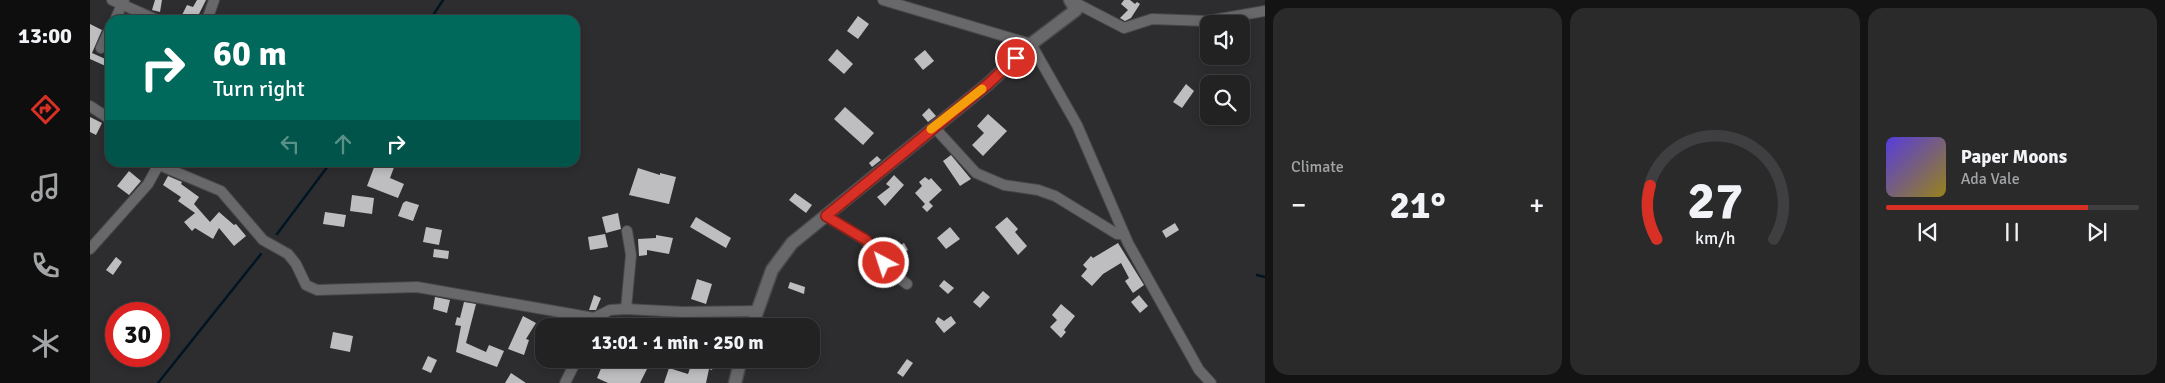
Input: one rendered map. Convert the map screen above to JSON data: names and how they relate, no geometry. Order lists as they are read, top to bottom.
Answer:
{
  "page": {
    "tabs": "13:00",
    "tile": "Climate",
    "turn": ["60 m", "Turn right"],
    "song": ["Paper Moons", "Ada Vale"],
    "heat": ["−", "21°", "+"],
    "limit": "30",
    "trip": "13:01 · 1 min · 250 m",
    "gauge": ["27", "km/h"]
  }
}
